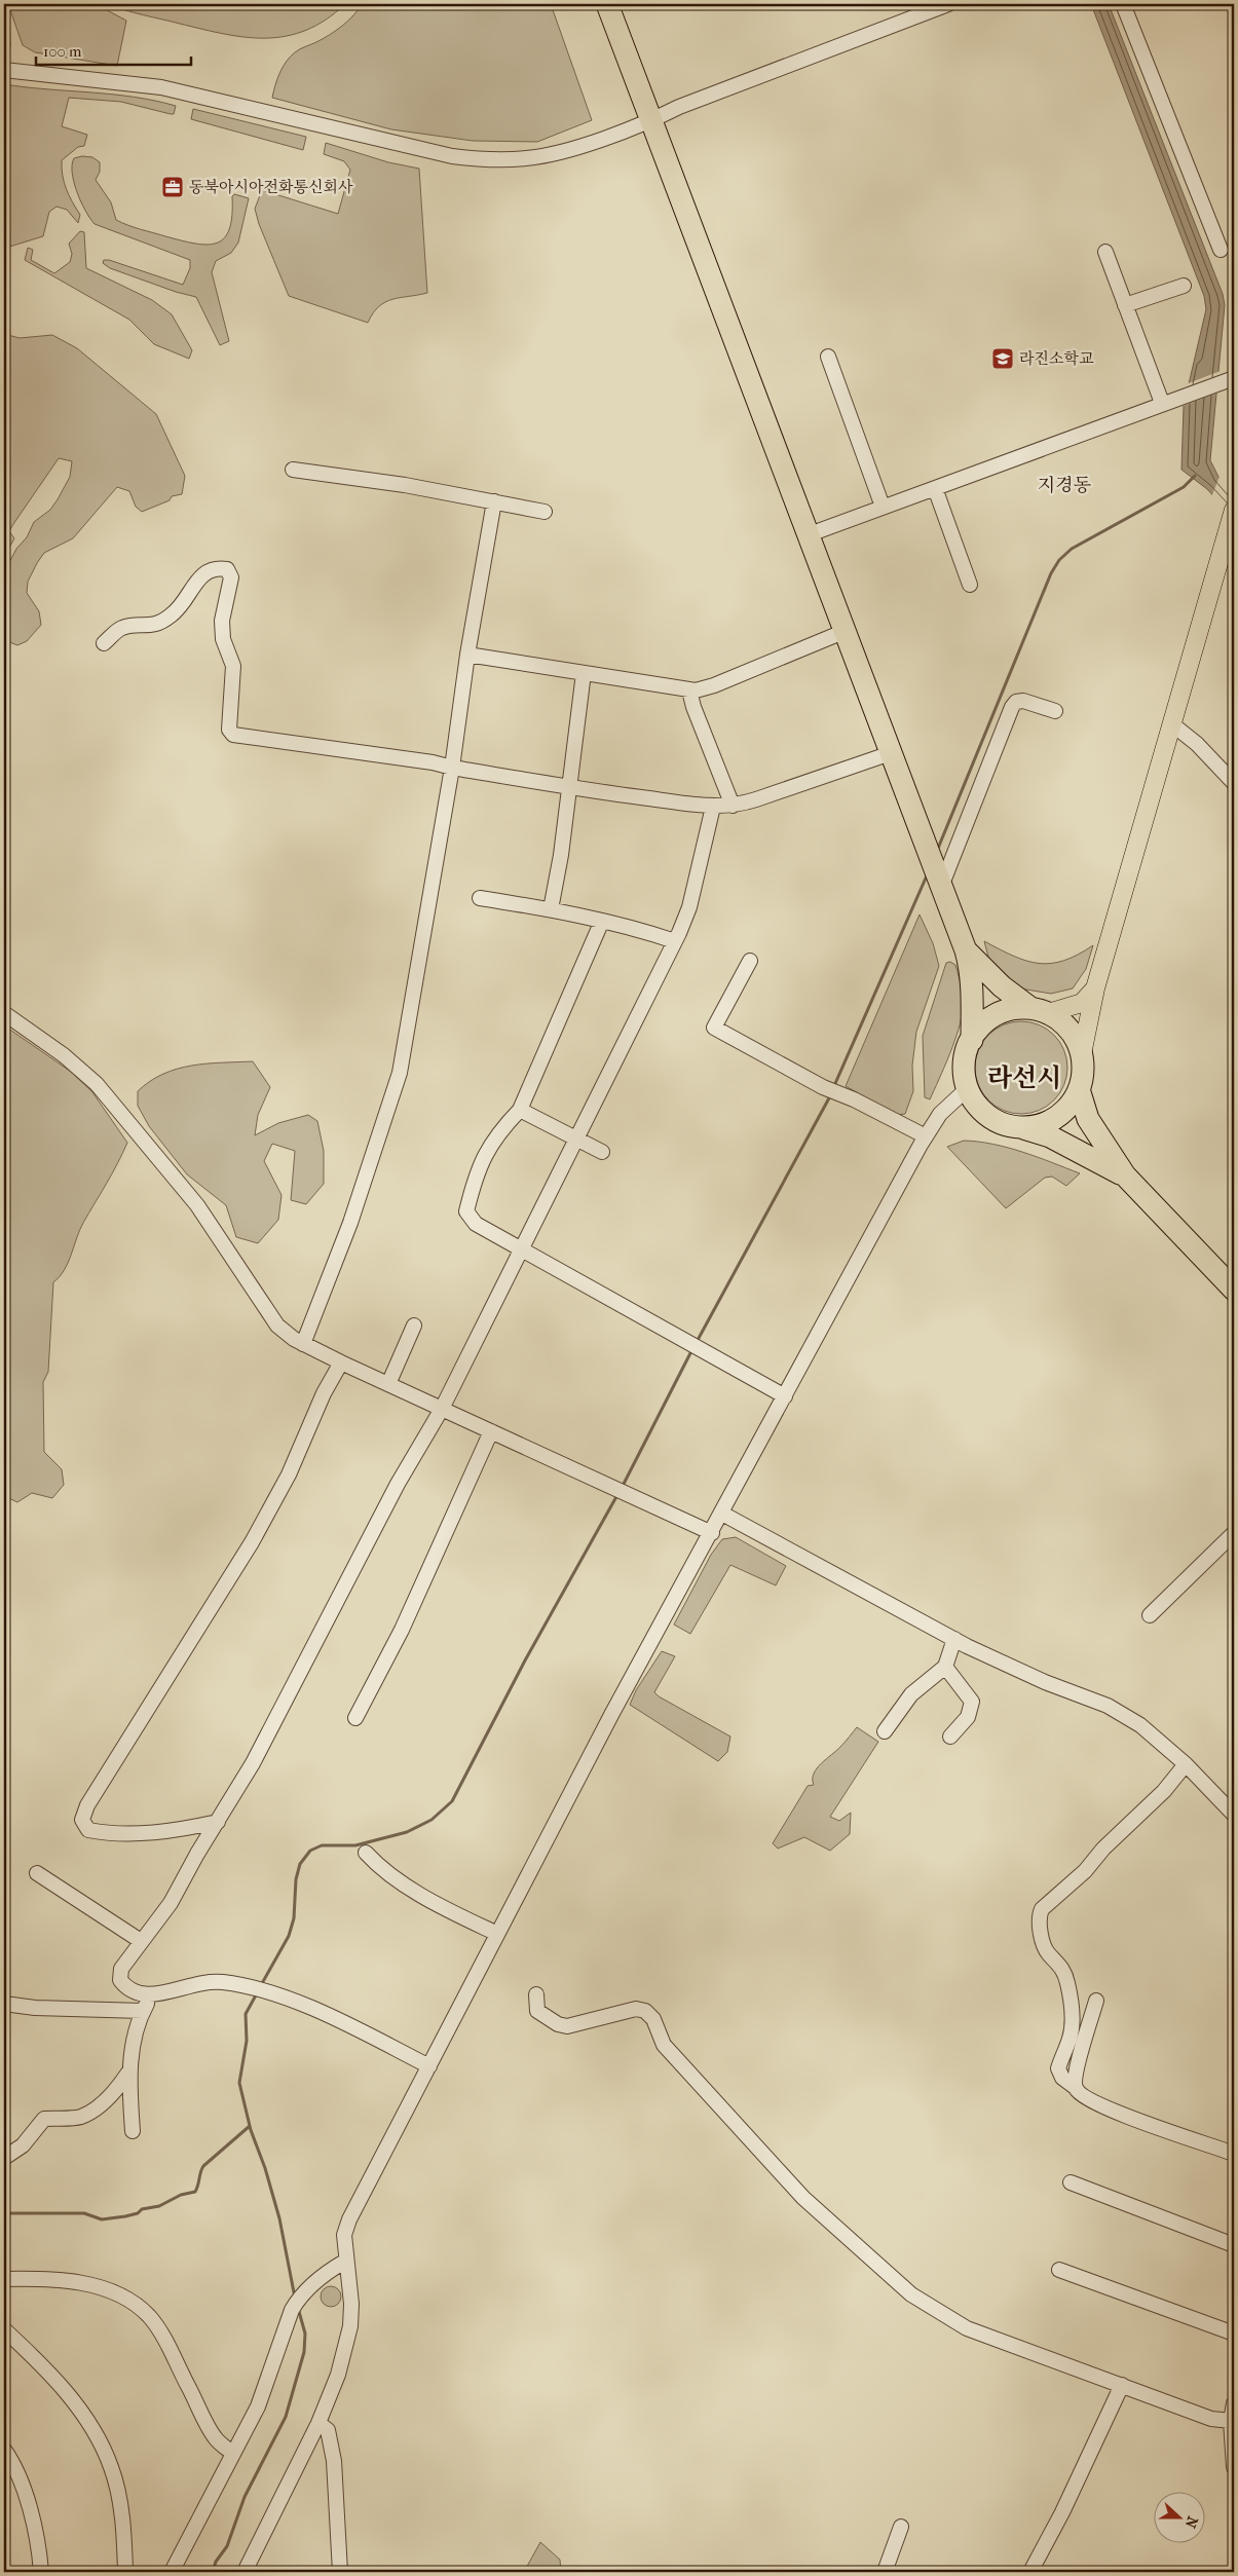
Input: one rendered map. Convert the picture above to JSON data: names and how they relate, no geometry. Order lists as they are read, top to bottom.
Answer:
{
  "districts": ["지경동", "라선시"],
  "places": {
    "office": ["동북아시아전화통신회사"],
    "school or university": ["라진소학교"]
  },
  "scale_bar": "100 m",
  "north": "right"
}
